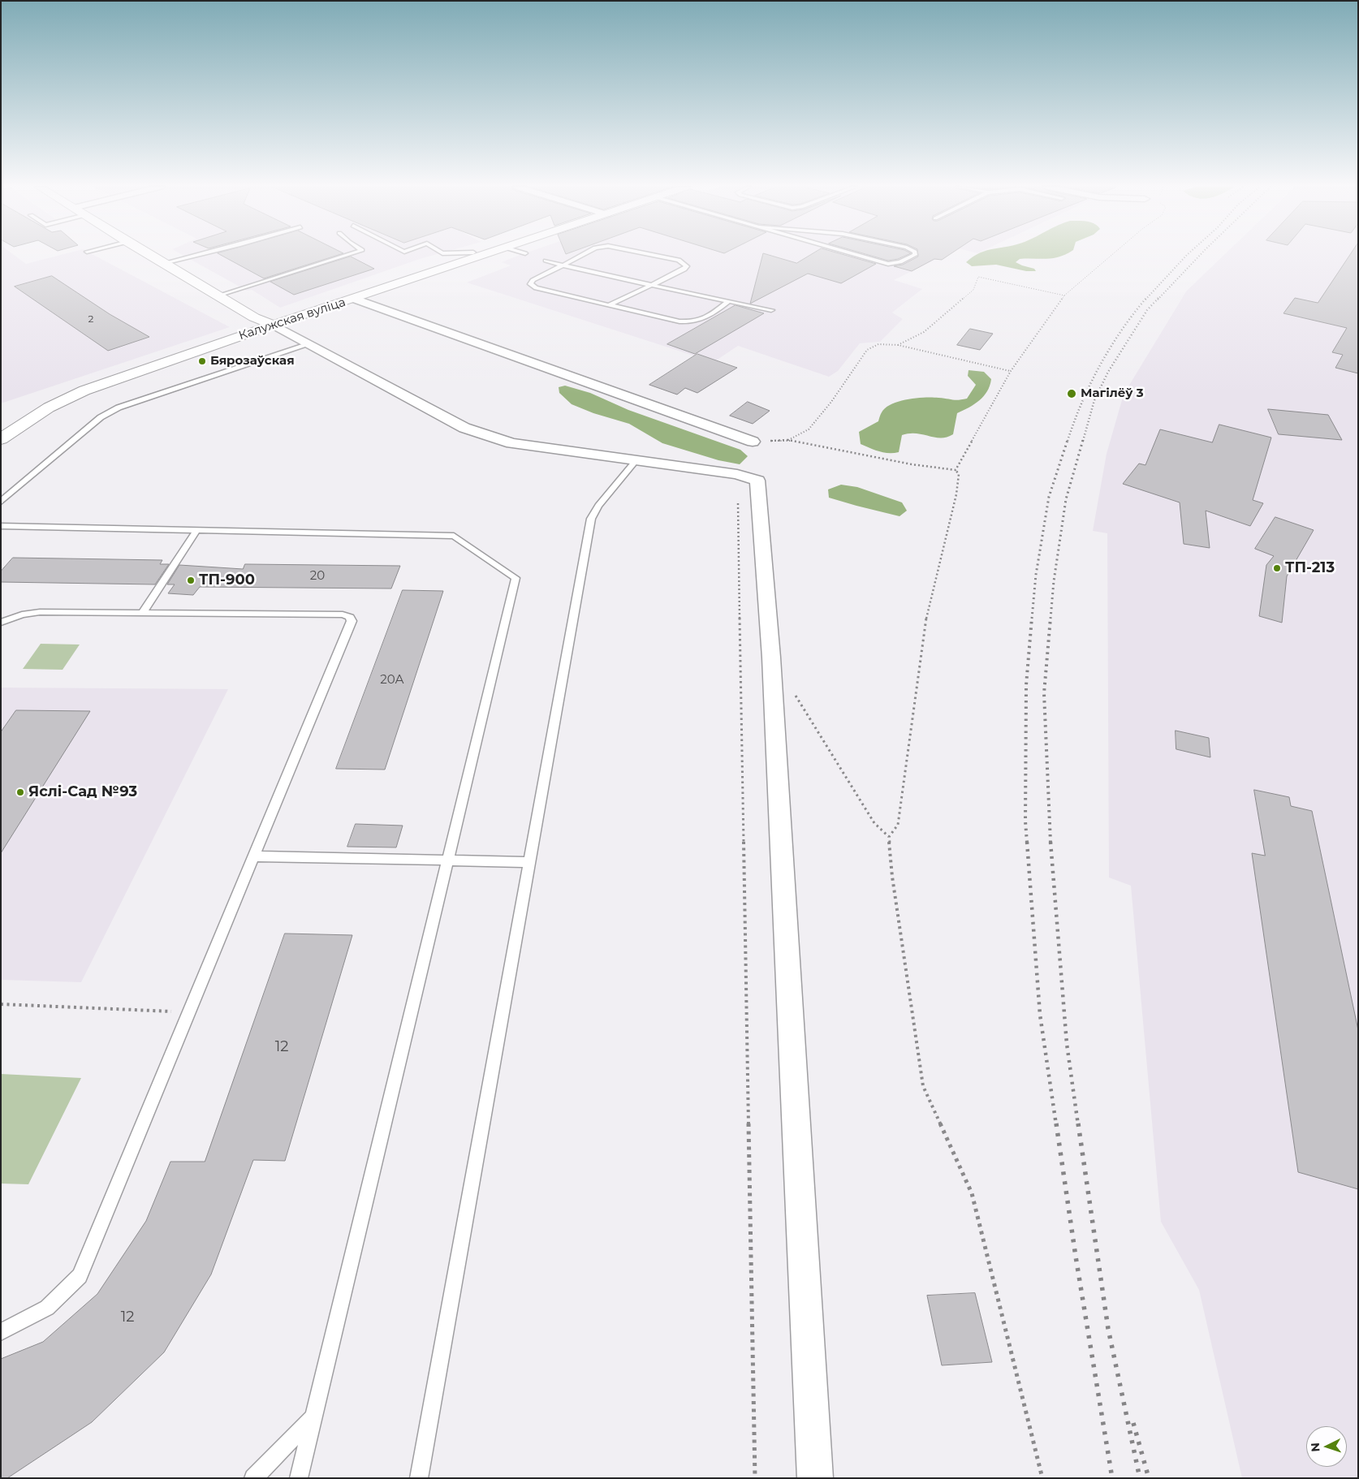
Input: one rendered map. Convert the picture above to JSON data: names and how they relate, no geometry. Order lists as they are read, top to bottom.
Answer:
{
  "streets": {
    "street": ["Калужская вуліца"]
  },
  "places": [
    "Бярозаўская",
    "Магілёў 3",
    "ТП-213",
    "ТП-900",
    "Яслі-Сад №93"
  ],
  "house_numbers": [
    "2",
    "20",
    "20А",
    "12",
    "12"
  ],
  "north": "left"
}
